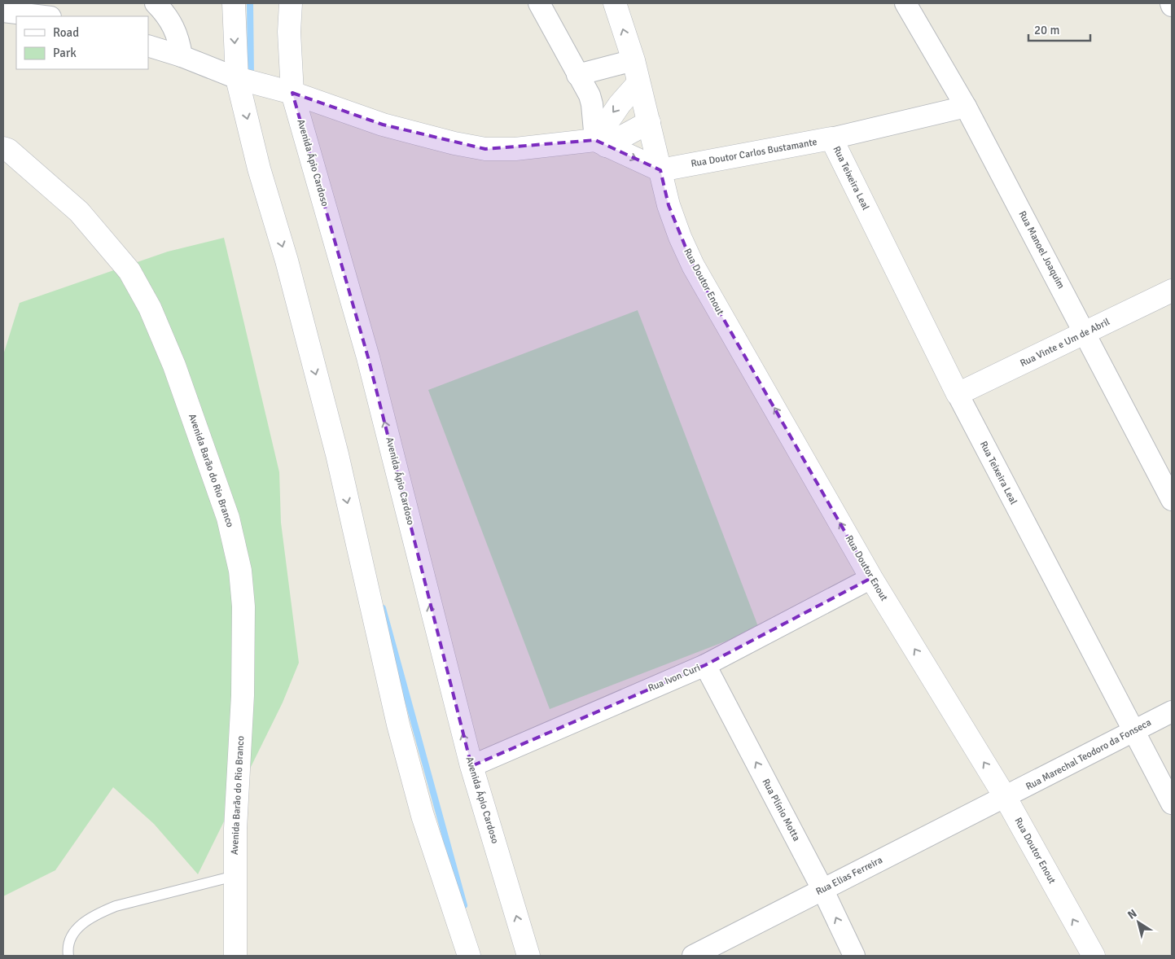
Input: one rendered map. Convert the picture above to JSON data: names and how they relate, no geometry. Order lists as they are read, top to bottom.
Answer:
{
  "streets": {
    "street": [
      "Rua Doutor Carlos Bustamante",
      "Avenida Ápio Cardoso",
      "Rua Teixeira Leal",
      "Rua Manoel Joaquim",
      "Rua Doutor Enout",
      "Rua Vinte e Um de Abril",
      "Avenida Barão do Rio Branco",
      "Rua Ivon Curi",
      "Rua Marechal Teodoro da Fonseca",
      "Rua Plínio Motta",
      "Rua Elias Ferreira"
    ]
  },
  "crossings": [
    ["Rua Doutor Carlos Bustamante", "Rua Teixeira Leal"],
    ["Rua Doutor Carlos Bustamante", "Rua Manoel Joaquim"],
    ["Rua Doutor Carlos Bustamante", "Rua Doutor Enout"],
    ["Avenida Ápio Cardoso", "Rua Ivon Curi"],
    ["Rua Teixeira Leal", "Rua Vinte e Um de Abril"],
    ["Rua Teixeira Leal", "Rua Marechal Teodoro da Fonseca"],
    ["Rua Manoel Joaquim", "Rua Vinte e Um de Abril"],
    ["Rua Doutor Enout", "Rua Ivon Curi"],
    ["Rua Doutor Enout", "Rua Marechal Teodoro da Fonseca"],
    ["Rua Doutor Enout", "Rua Elias Ferreira"],
    ["Rua Ivon Curi", "Rua Plínio Motta"],
    ["Rua Marechal Teodoro da Fonseca", "Rua Elias Ferreira"],
    ["Rua Plínio Motta", "Rua Elias Ferreira"]
  ],
  "one_way": ["Rua Doutor Enout", "Rua Plínio Motta"],
  "legend": ["Road", "Park"],
  "scale_bar": "20 m",
  "north": "top left"
}
